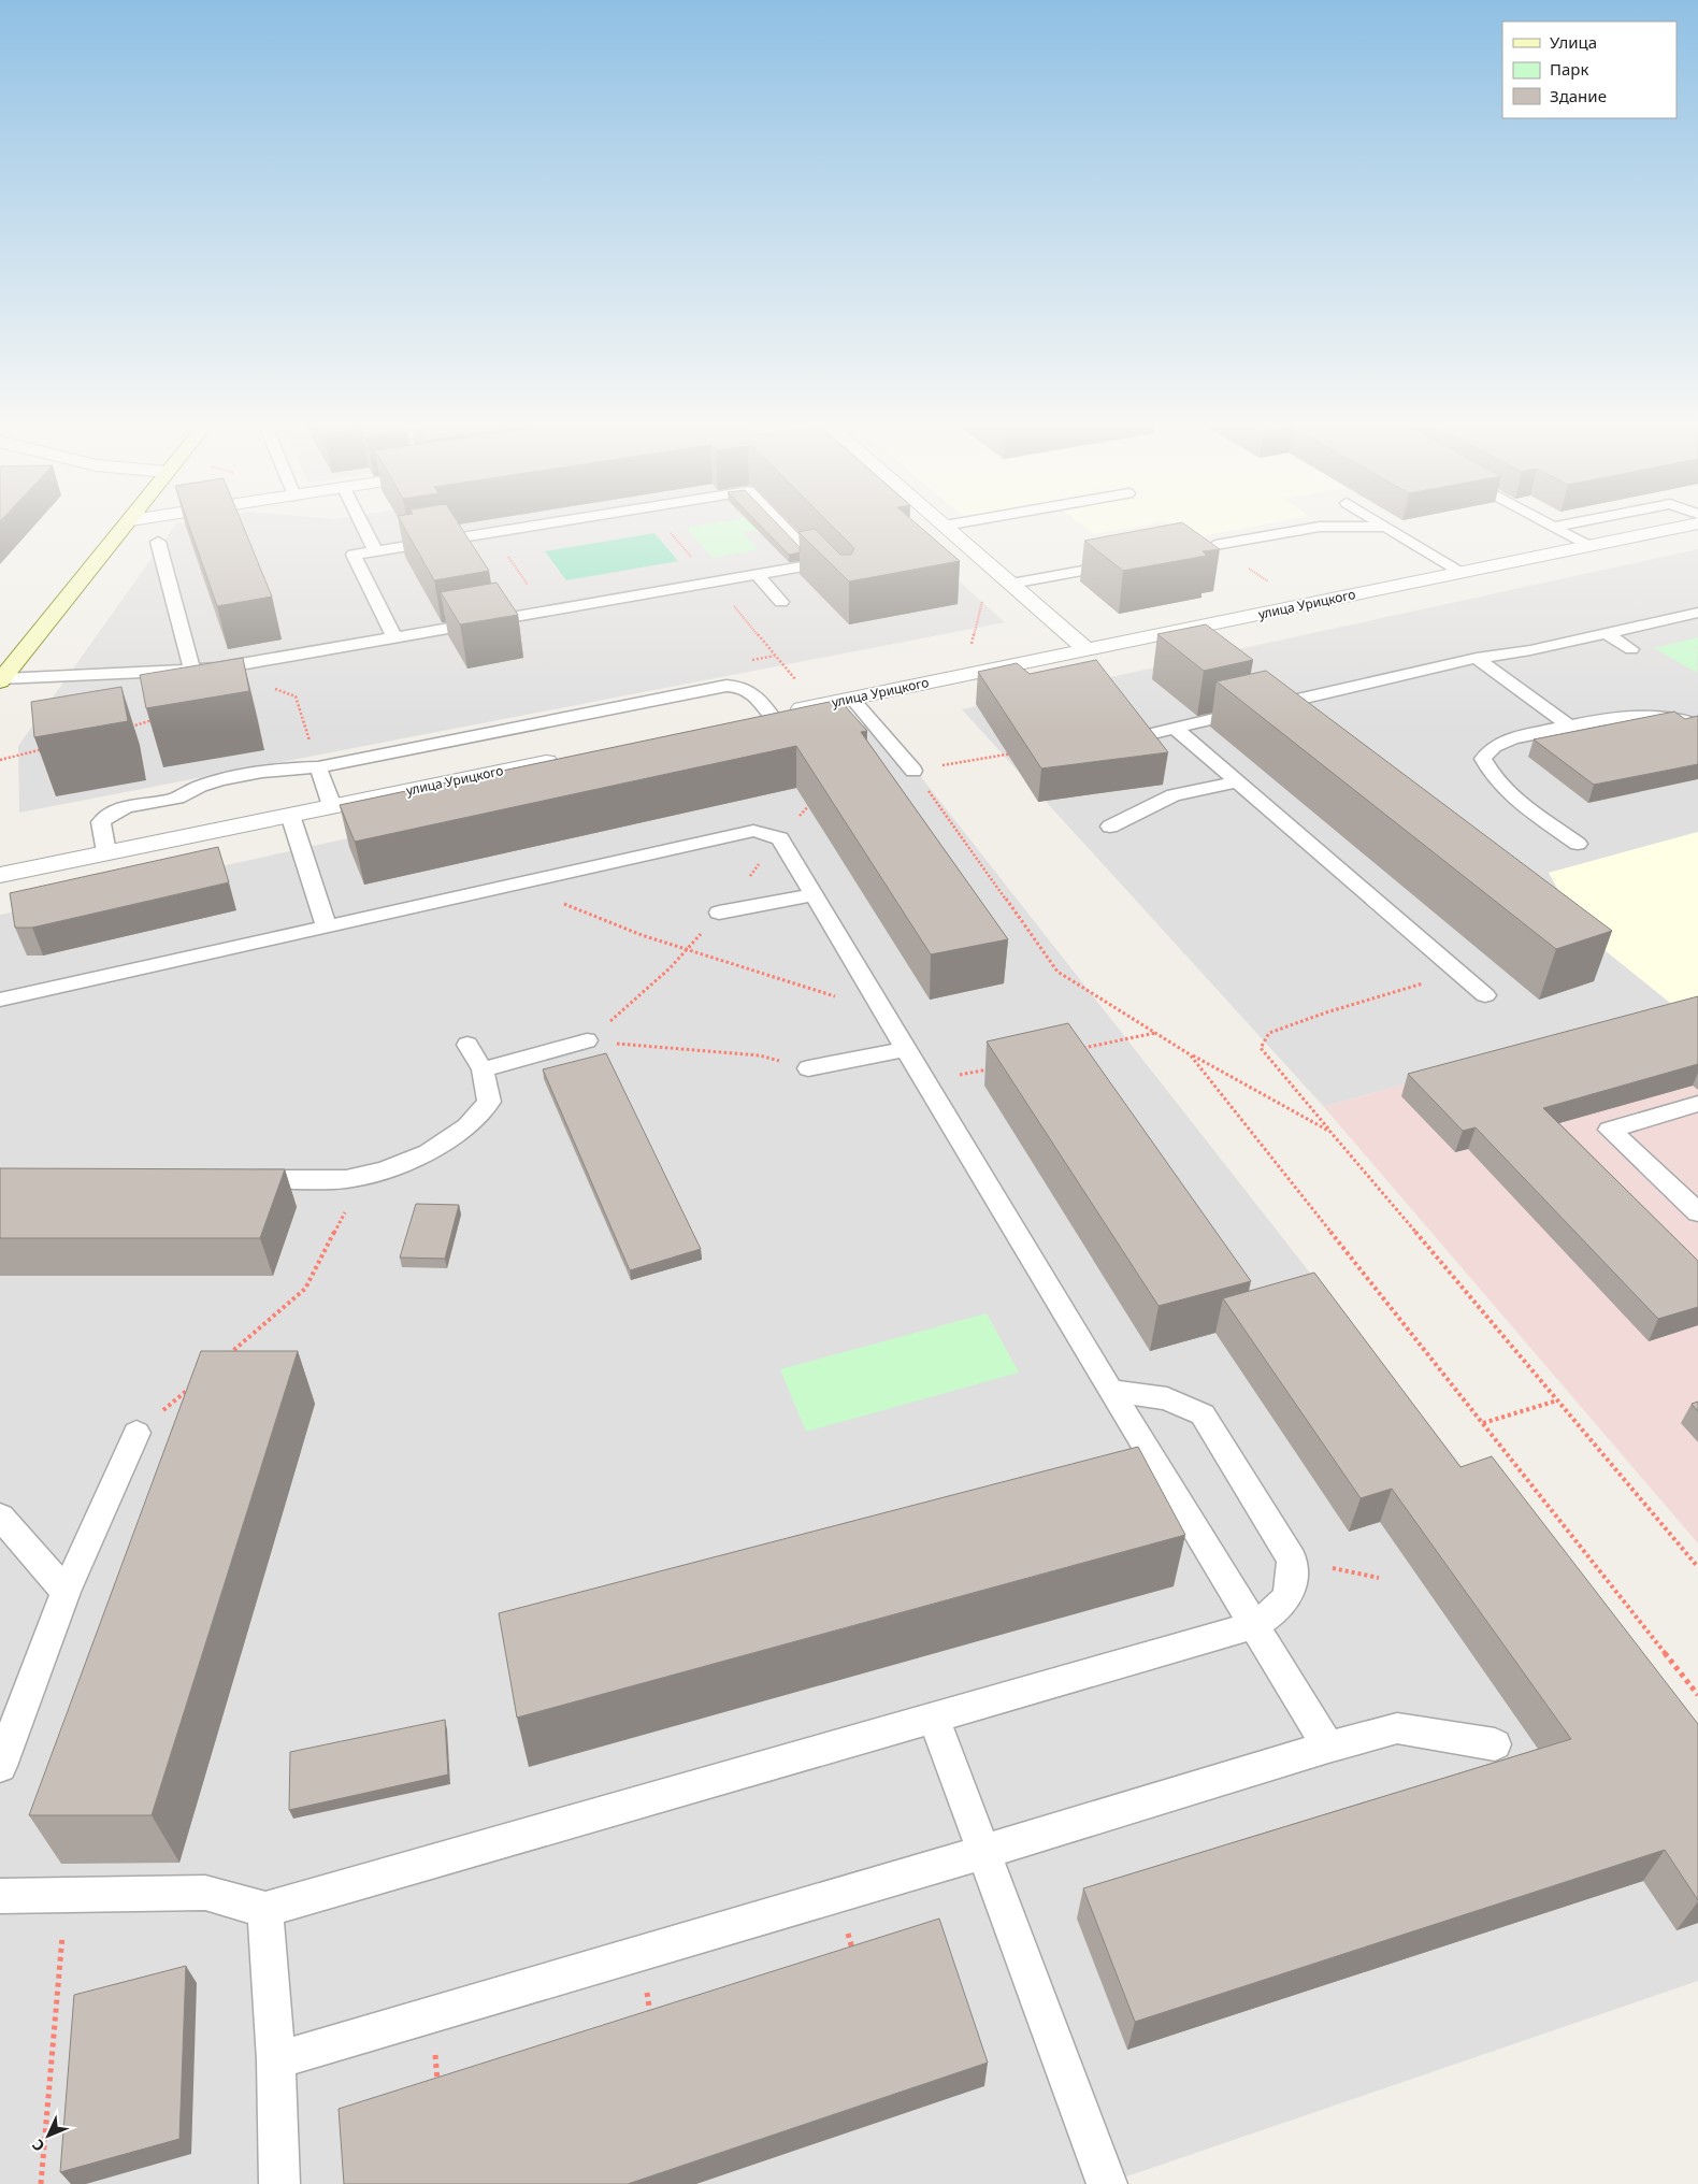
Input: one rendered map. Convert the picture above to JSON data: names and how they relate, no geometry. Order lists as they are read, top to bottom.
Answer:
{
  "streets": {
    "street": ["улица Урицкого"]
  },
  "legend": ["Улица", "Парк", "Здание"],
  "north": "bottom left"
}
